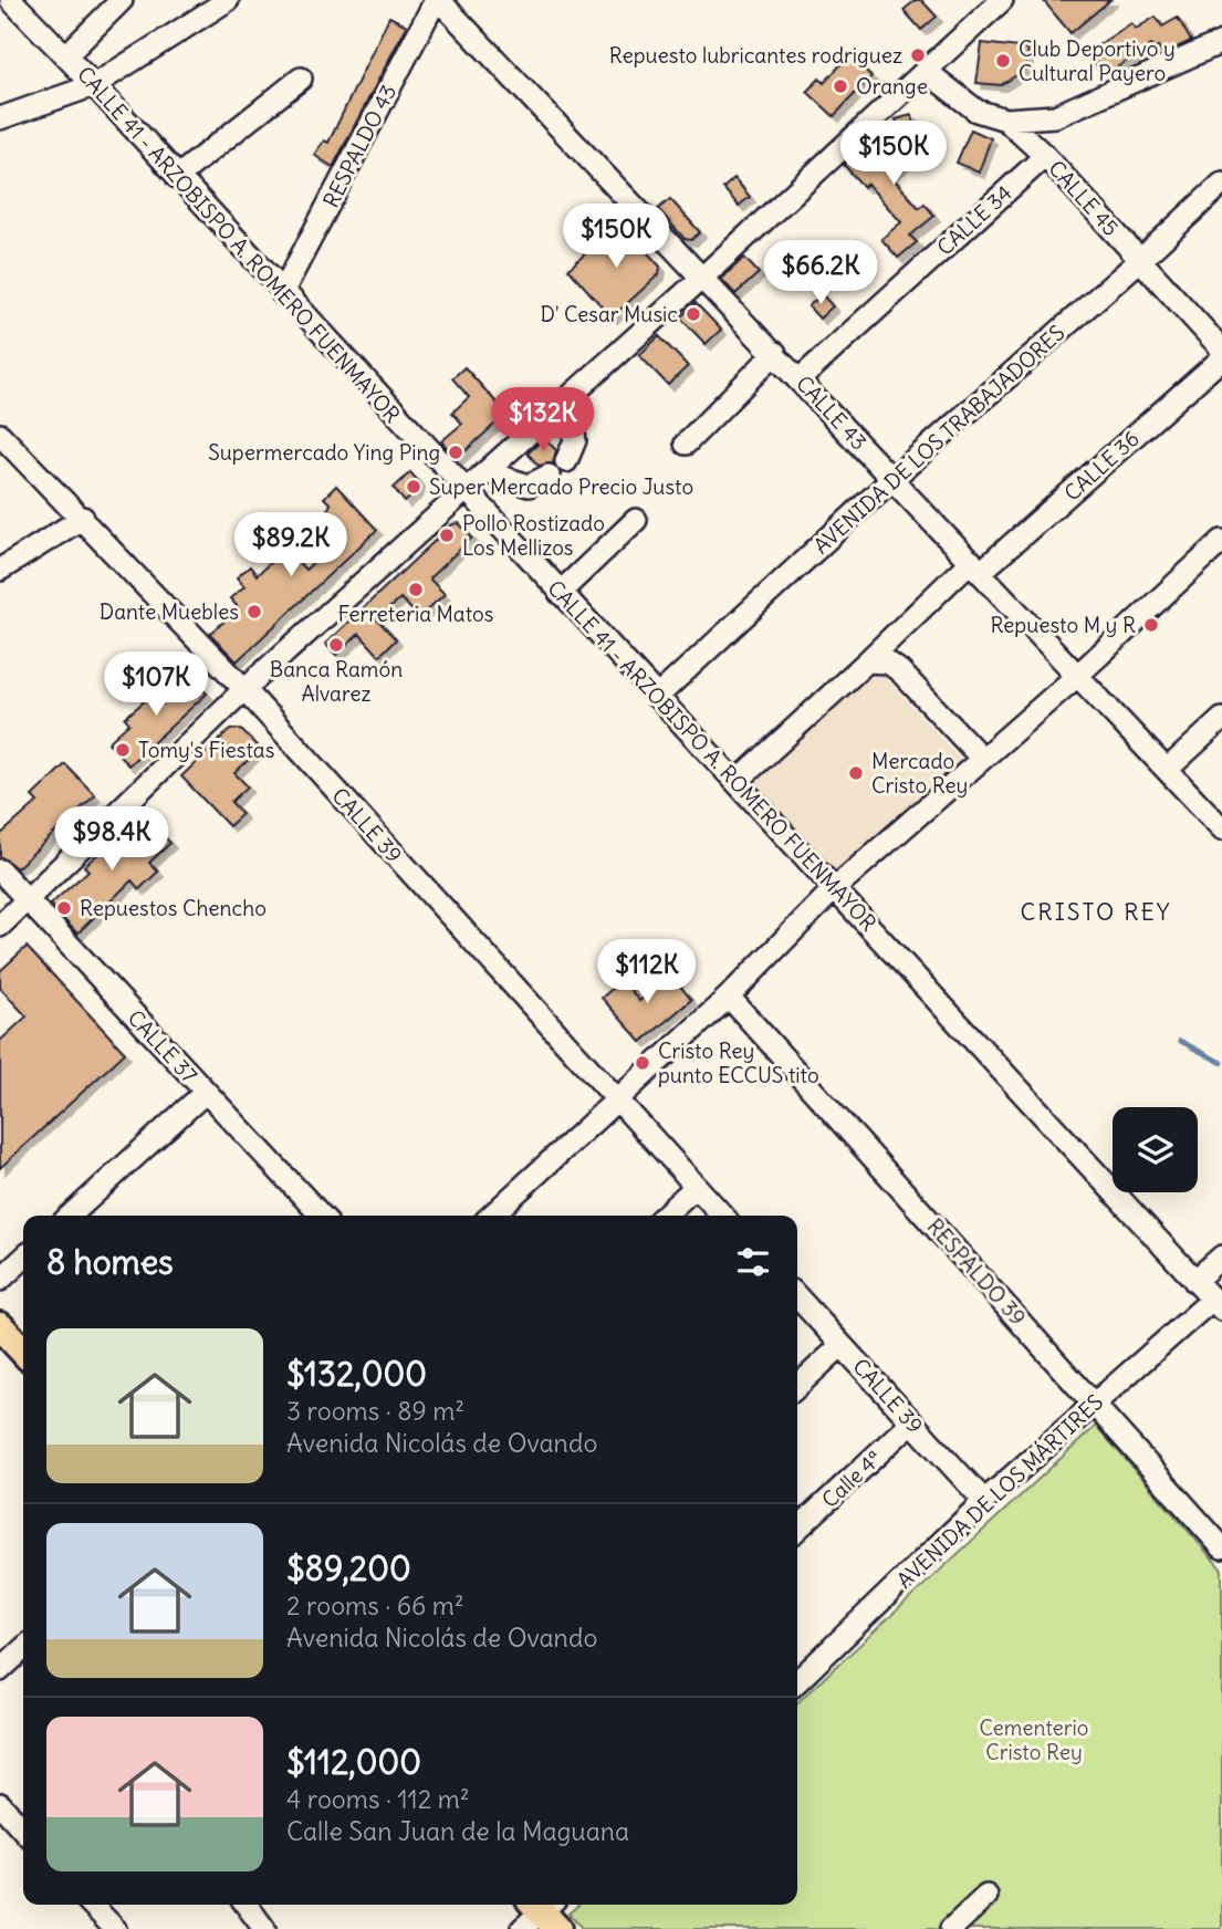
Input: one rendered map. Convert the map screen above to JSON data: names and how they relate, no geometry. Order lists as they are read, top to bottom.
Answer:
{
  "streets": {
    "street": [
      "RESPALDO 43",
      "CALLE 45",
      "CALLE 34",
      "CALLE 41 - ARZOBISPO A. ROMERO FUENMAYOR",
      "CALLE 43",
      "AVENIDA DE LOS TRABAJADORES",
      "CALLE 36",
      "CALLE 39",
      "CALLE 37",
      "RESPALDO 39",
      "Calle 4ª",
      "AVENIDA DE LOS MÁRTIRES"
    ]
  },
  "crossings": [
    ["RESPALDO 43", "CALLE 41 - ARZOBISPO A. ROMERO FUENMAYOR"],
    ["RESPALDO 43", "CALLE 43"],
    ["CALLE 45", "CALLE 34"],
    ["CALLE 45", "AVENIDA DE LOS TRABAJADORES"],
    ["CALLE 34", "CALLE 43"],
    ["CALLE 41 - ARZOBISPO A. ROMERO FUENMAYOR", "AVENIDA DE LOS TRABAJADORES"],
    ["CALLE 41 - ARZOBISPO A. ROMERO FUENMAYOR", "CALLE 36"],
    ["CALLE 41 - ARZOBISPO A. ROMERO FUENMAYOR", "AVENIDA DE LOS MÁRTIRES"],
    ["CALLE 43", "AVENIDA DE LOS TRABAJADORES"],
    ["CALLE 43", "CALLE 36"],
    ["CALLE 39", "Calle 4ª"],
    ["CALLE 39", "AVENIDA DE LOS MÁRTIRES"],
    ["RESPALDO 39", "AVENIDA DE LOS MÁRTIRES"]
  ],
  "districts": ["CRISTO REY"],
  "parks": ["Cementerio Cristo Rey"],
  "places": [
    "Repuesto lubricantes rodriguez",
    "Club Deportivo y Cultural Payero",
    "Orange",
    "D' Cesar Music",
    "Supermercado Ying Ping",
    "Super Mercado Precio Justo",
    "Pollo Rostizado Los Mellizos",
    "Ferreteria Matos",
    "Dante Muebles",
    "Repuesto M y R",
    "Banca Ramón Alvarez",
    "Tomy's Fiestas",
    "Mercado Cristo Rey",
    "Repuestos Chencho",
    "Cristo Rey punto ECCUS tito"
  ],
  "page": {
    "price": [
      "$150K",
      "$150K",
      "$66.2K",
      "$132K",
      "$89.2K",
      "$107K",
      "$98.4K",
      "$112K"
    ],
    "heading": "8 homes",
    "list": [
      {
        "name": "$132,000",
        "note": "3 rooms · 89 m² · Avenida Nicolás de Ovando"
      },
      {
        "name": "$89,200",
        "note": "2 rooms · 66 m² · Avenida Nicolás de Ovando"
      },
      {
        "name": "$112,000",
        "note": "4 rooms · 112 m² · Calle San Juan de la Maguana"
      }
    ]
  }
}
